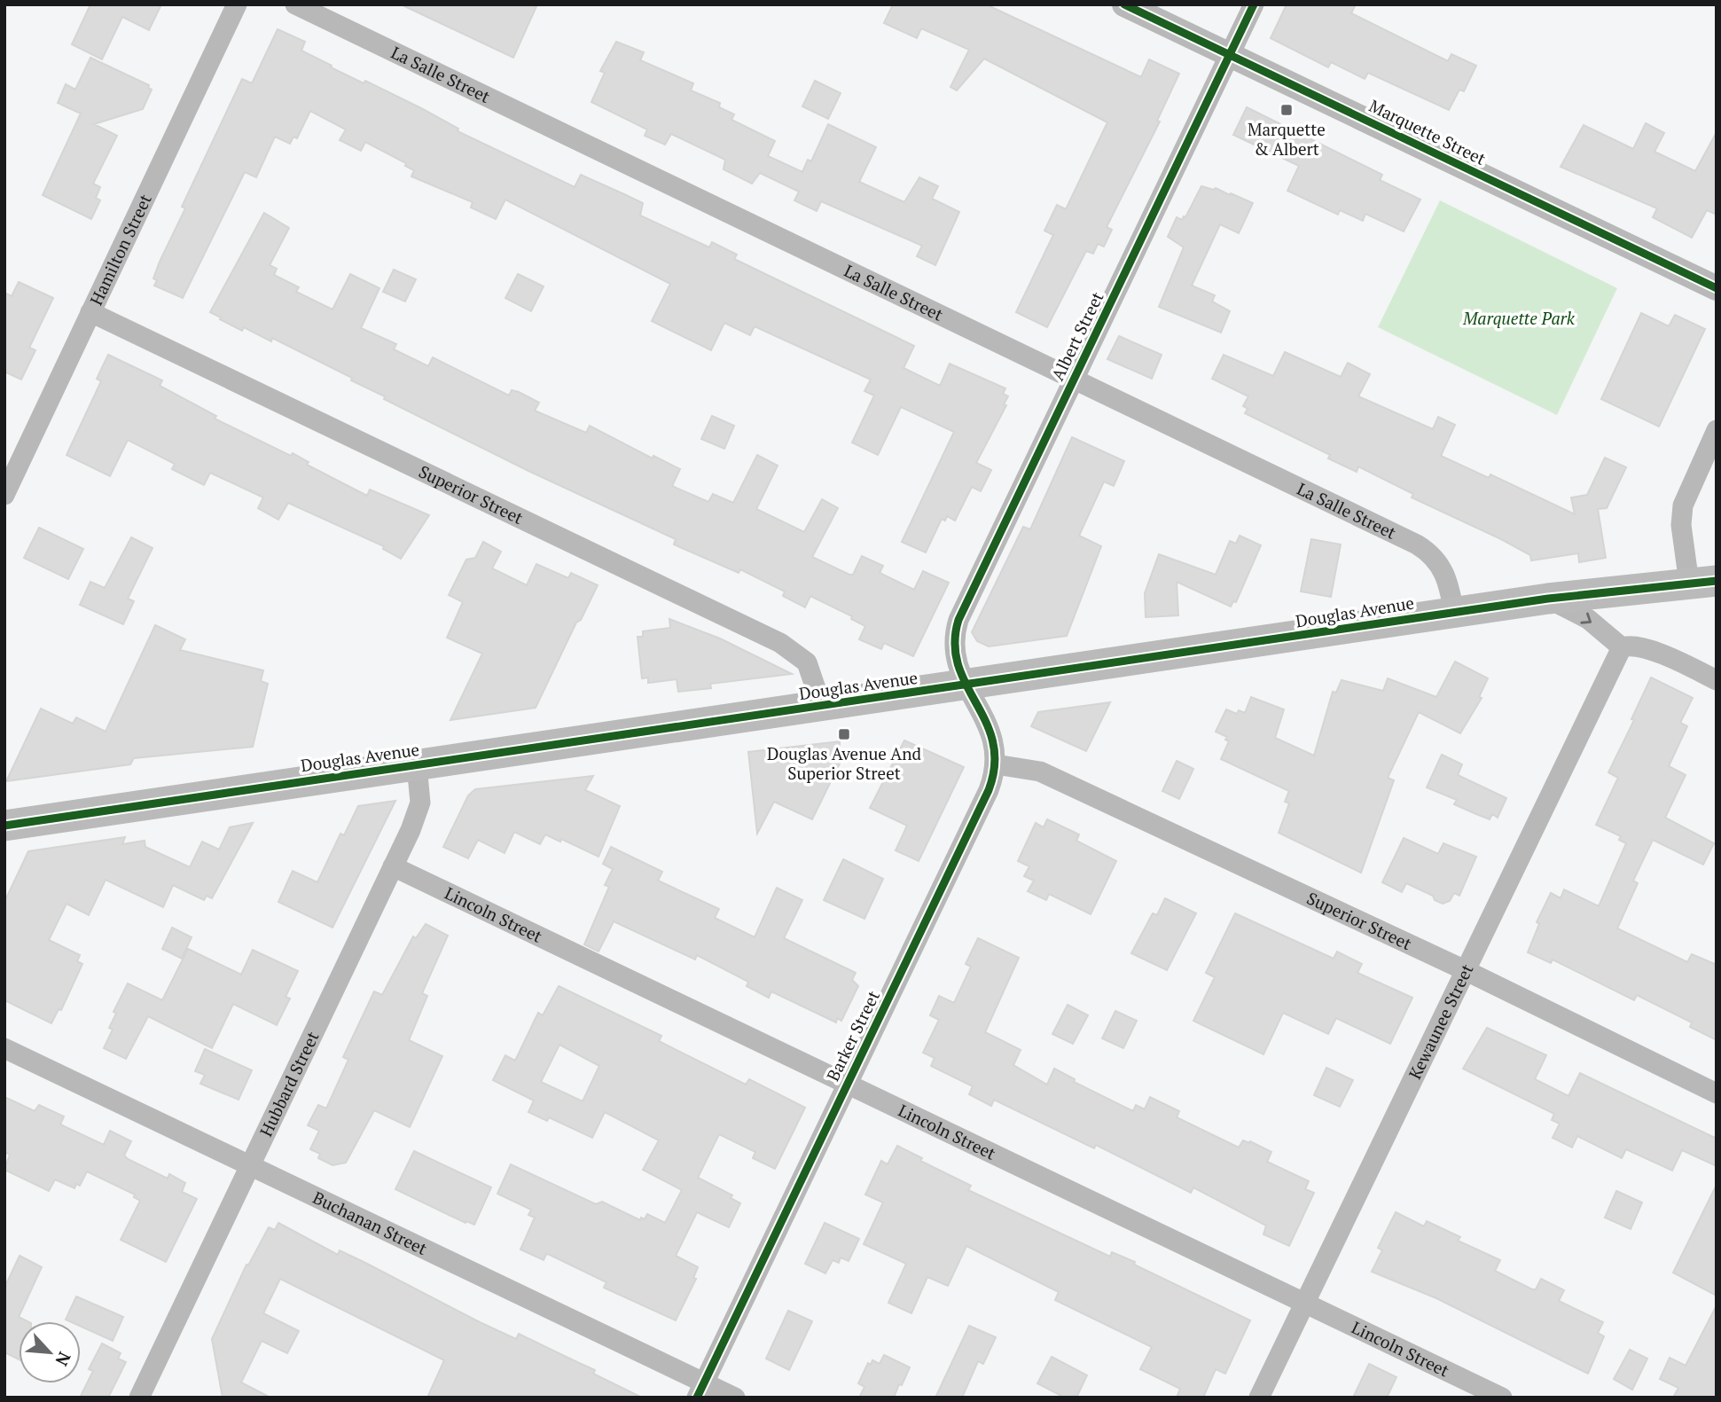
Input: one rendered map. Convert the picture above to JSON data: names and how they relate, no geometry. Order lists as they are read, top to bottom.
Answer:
{
  "streets": {
    "main road": ["Douglas Avenue"],
    "street": [
      "La Salle Street",
      "Marquette Street",
      "Hamilton Street",
      "Albert Street",
      "Superior Street",
      "Lincoln Street",
      "Kewaunee Street",
      "Barker Street",
      "Hubbard Street",
      "Buchanan Street"
    ]
  },
  "crossings": [
    ["La Salle Street", "Albert Street"],
    ["La Salle Street", "Douglas Avenue"],
    ["Marquette Street", "Albert Street"],
    ["Hamilton Street", "Superior Street"],
    ["Albert Street", "Douglas Avenue"],
    ["Albert Street", "Barker Street"],
    ["Superior Street", "Douglas Avenue"],
    ["Superior Street", "Kewaunee Street"],
    ["Superior Street", "Barker Street"],
    ["Douglas Avenue", "Barker Street"],
    ["Douglas Avenue", "Hubbard Street"],
    ["Lincoln Street", "Kewaunee Street"],
    ["Lincoln Street", "Barker Street"],
    ["Lincoln Street", "Hubbard Street"],
    ["Barker Street", "Buchanan Street"],
    ["Hubbard Street", "Buchanan Street"]
  ],
  "parks": ["Marquette Park"],
  "places": {
    "transit": ["Marquette & Albert", "Douglas Avenue And Superior Street"]
  },
  "north": "bottom right"
}
